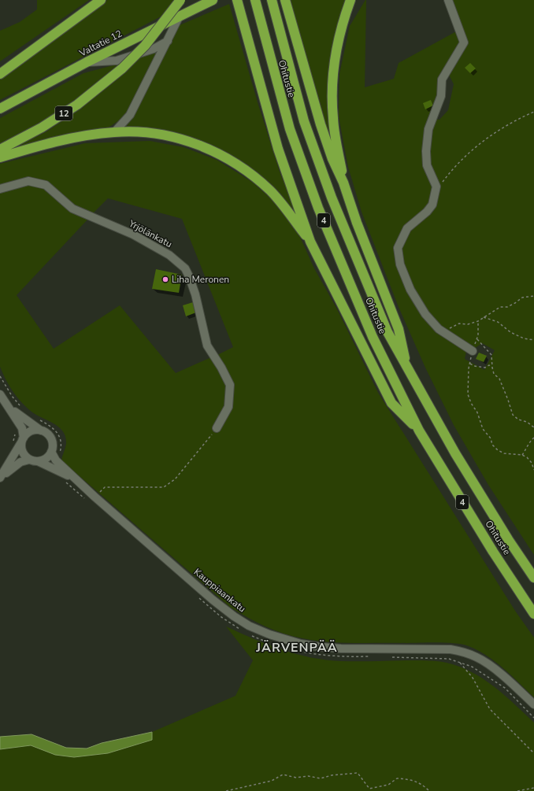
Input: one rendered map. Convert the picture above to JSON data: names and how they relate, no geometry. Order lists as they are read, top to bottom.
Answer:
{
  "streets": {
    "highway": [
      "Valtatie 12",
      "Ohitustie",
      "12",
      "4"
    ],
    "street": ["Yrjölänkatu", "Kauppiaankatu"]
  },
  "districts": ["JÄRVENPÄÄ"],
  "places": ["Liha Meronen"]
}
